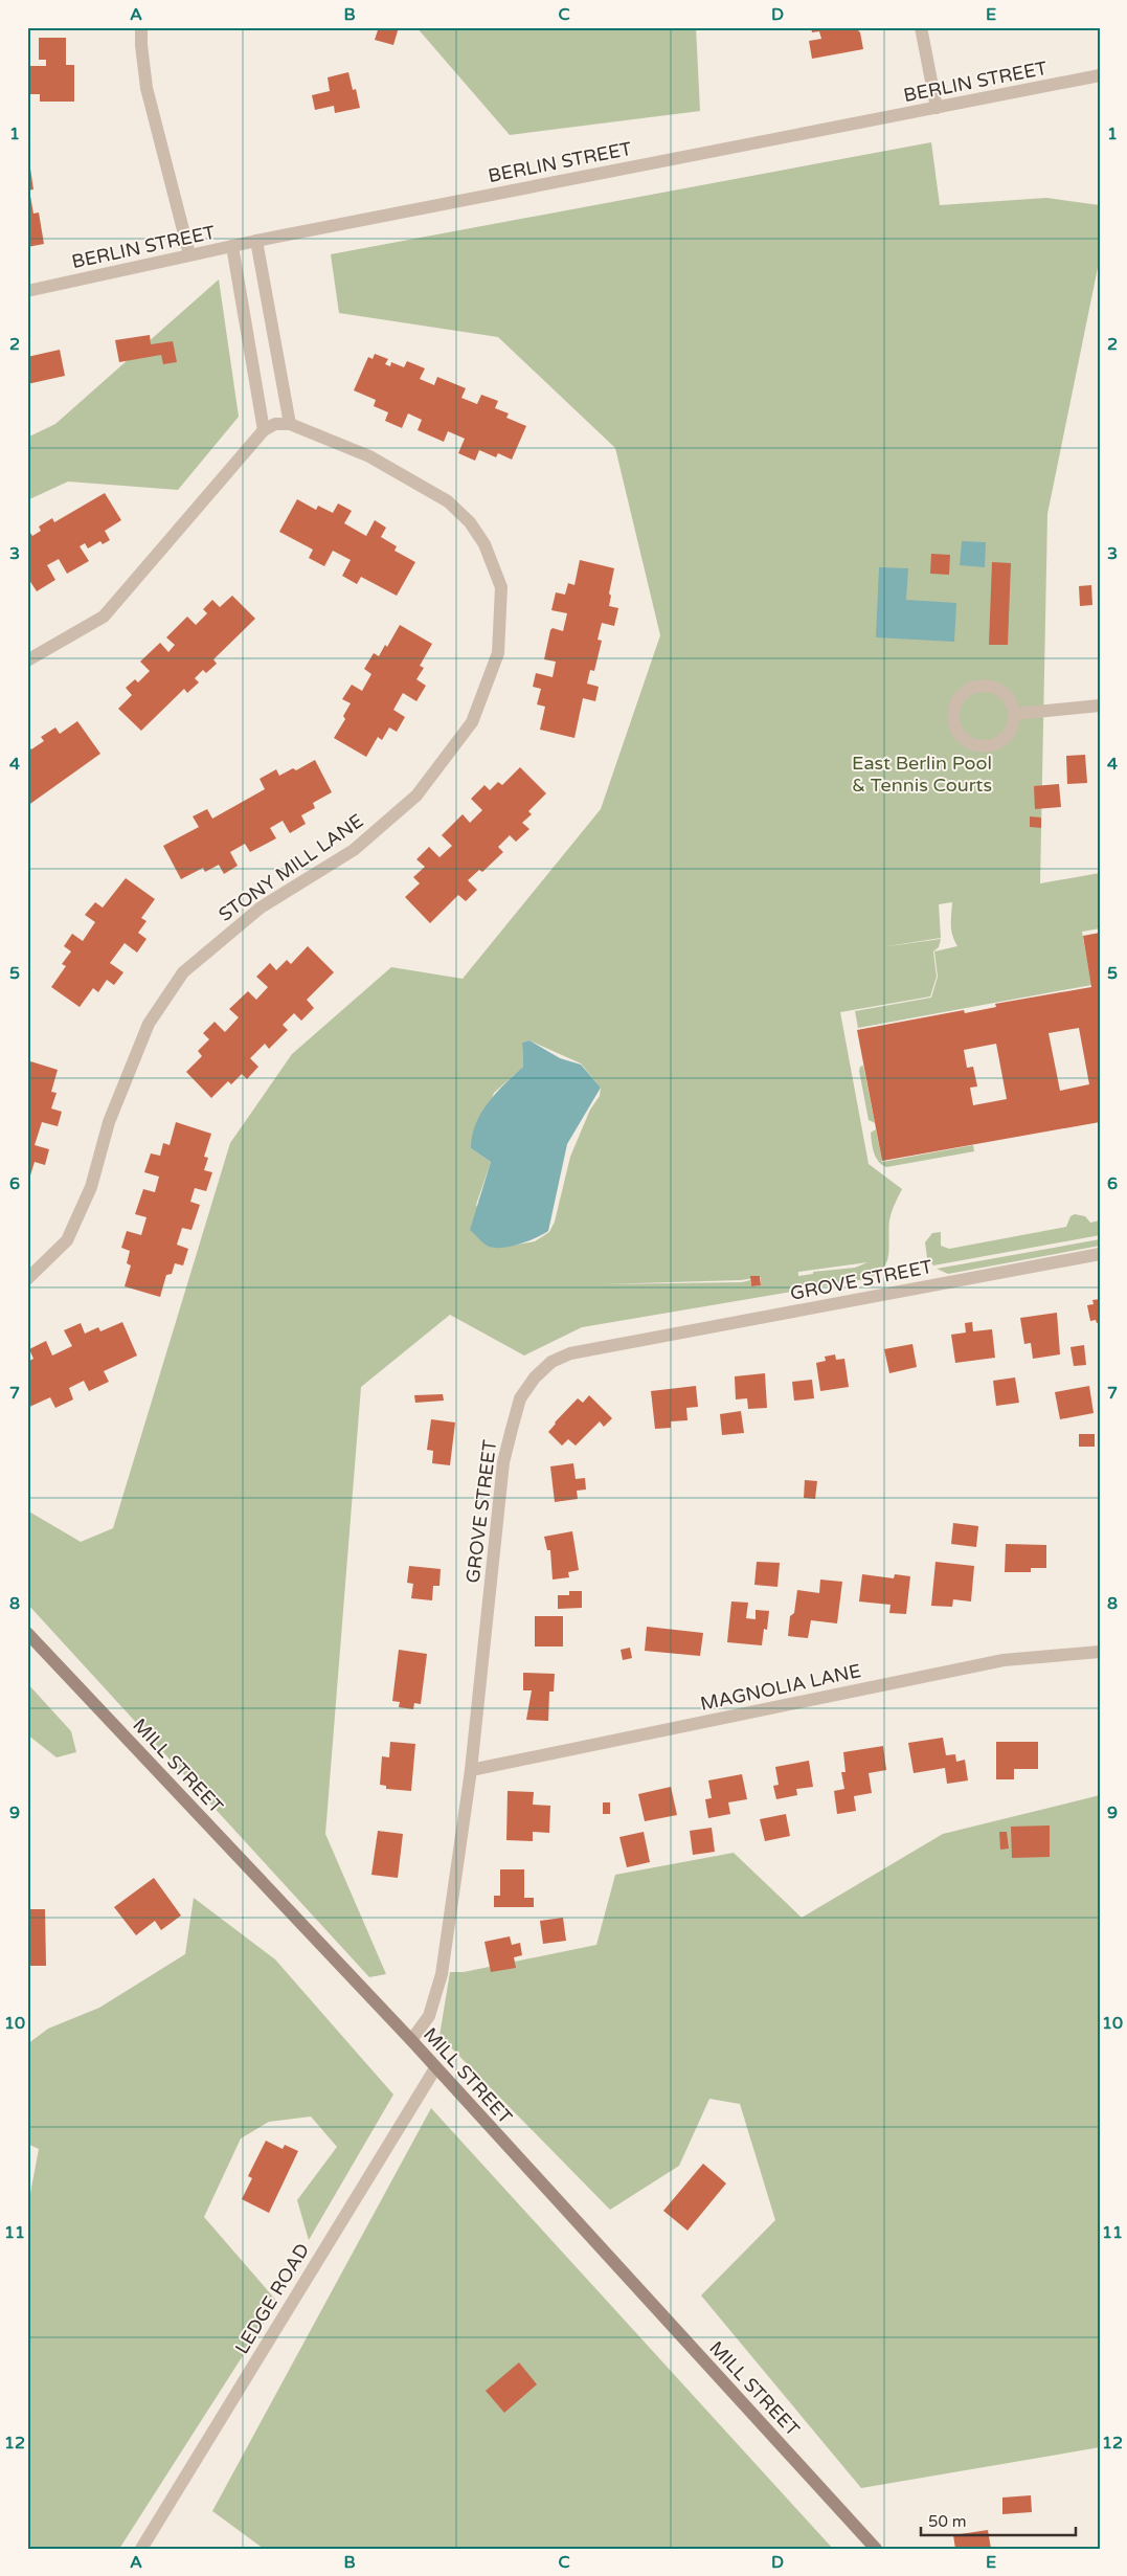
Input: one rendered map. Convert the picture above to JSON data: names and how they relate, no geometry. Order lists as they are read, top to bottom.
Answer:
{
  "streets": {
    "main road": ["MILL STREET"],
    "street": [
      "BERLIN STREET",
      "STONY MILL LANE",
      "GROVE STREET",
      "MAGNOLIA LANE",
      "LEDGE ROAD"
    ]
  },
  "crossings": [
    ["GROVE STREET", "MAGNOLIA LANE"],
    ["GROVE STREET", "MILL STREET"],
    ["MILL STREET", "LEDGE ROAD"]
  ],
  "parks": ["East Berlin Pool & Tennis Courts"],
  "scale_bar": "50 m",
  "grid": {
    "columns": [
      "A",
      "B",
      "C",
      "D",
      "E"
    ],
    "rows": [
      "1",
      "2",
      "3",
      "4",
      "5",
      "6",
      "7",
      "8",
      "9",
      "10",
      "11",
      "12"
    ]
  }
}
